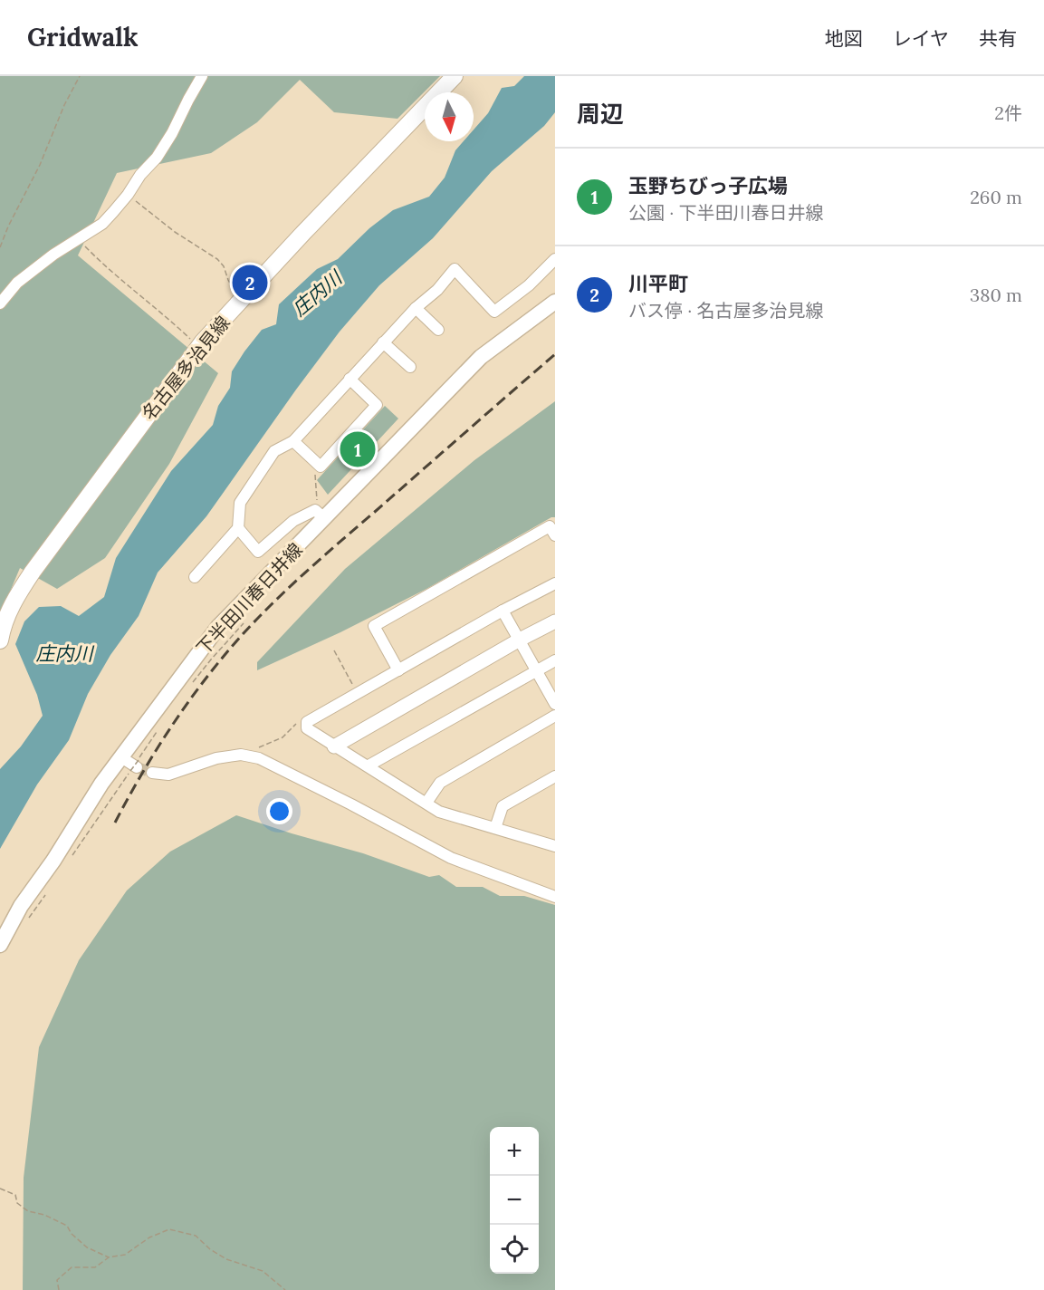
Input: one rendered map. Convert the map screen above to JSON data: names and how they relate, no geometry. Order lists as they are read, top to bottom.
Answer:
{
  "streets": {
    "main road": ["名古屋多治見線", "下半田川春日井線"]
  },
  "water": ["庄内川"],
  "north": "bottom",
  "page": {
    "header": "Gridwalk",
    "nav": ["地図", "レイヤ", "共有"],
    "heading": ["周辺", "2件"],
    "list": [
      {
        "mark": "1",
        "name": "玉野ちびっ子広場",
        "note": "公園 · 下半田川春日井線",
        "value": "260 m"
      },
      {
        "mark": "2",
        "name": "川平町",
        "note": "バス停 · 名古屋多治見線",
        "value": "380 m"
      }
    ],
    "pins": ["2", "1"],
    "map_buttons": ["+", "−"]
  }
}
